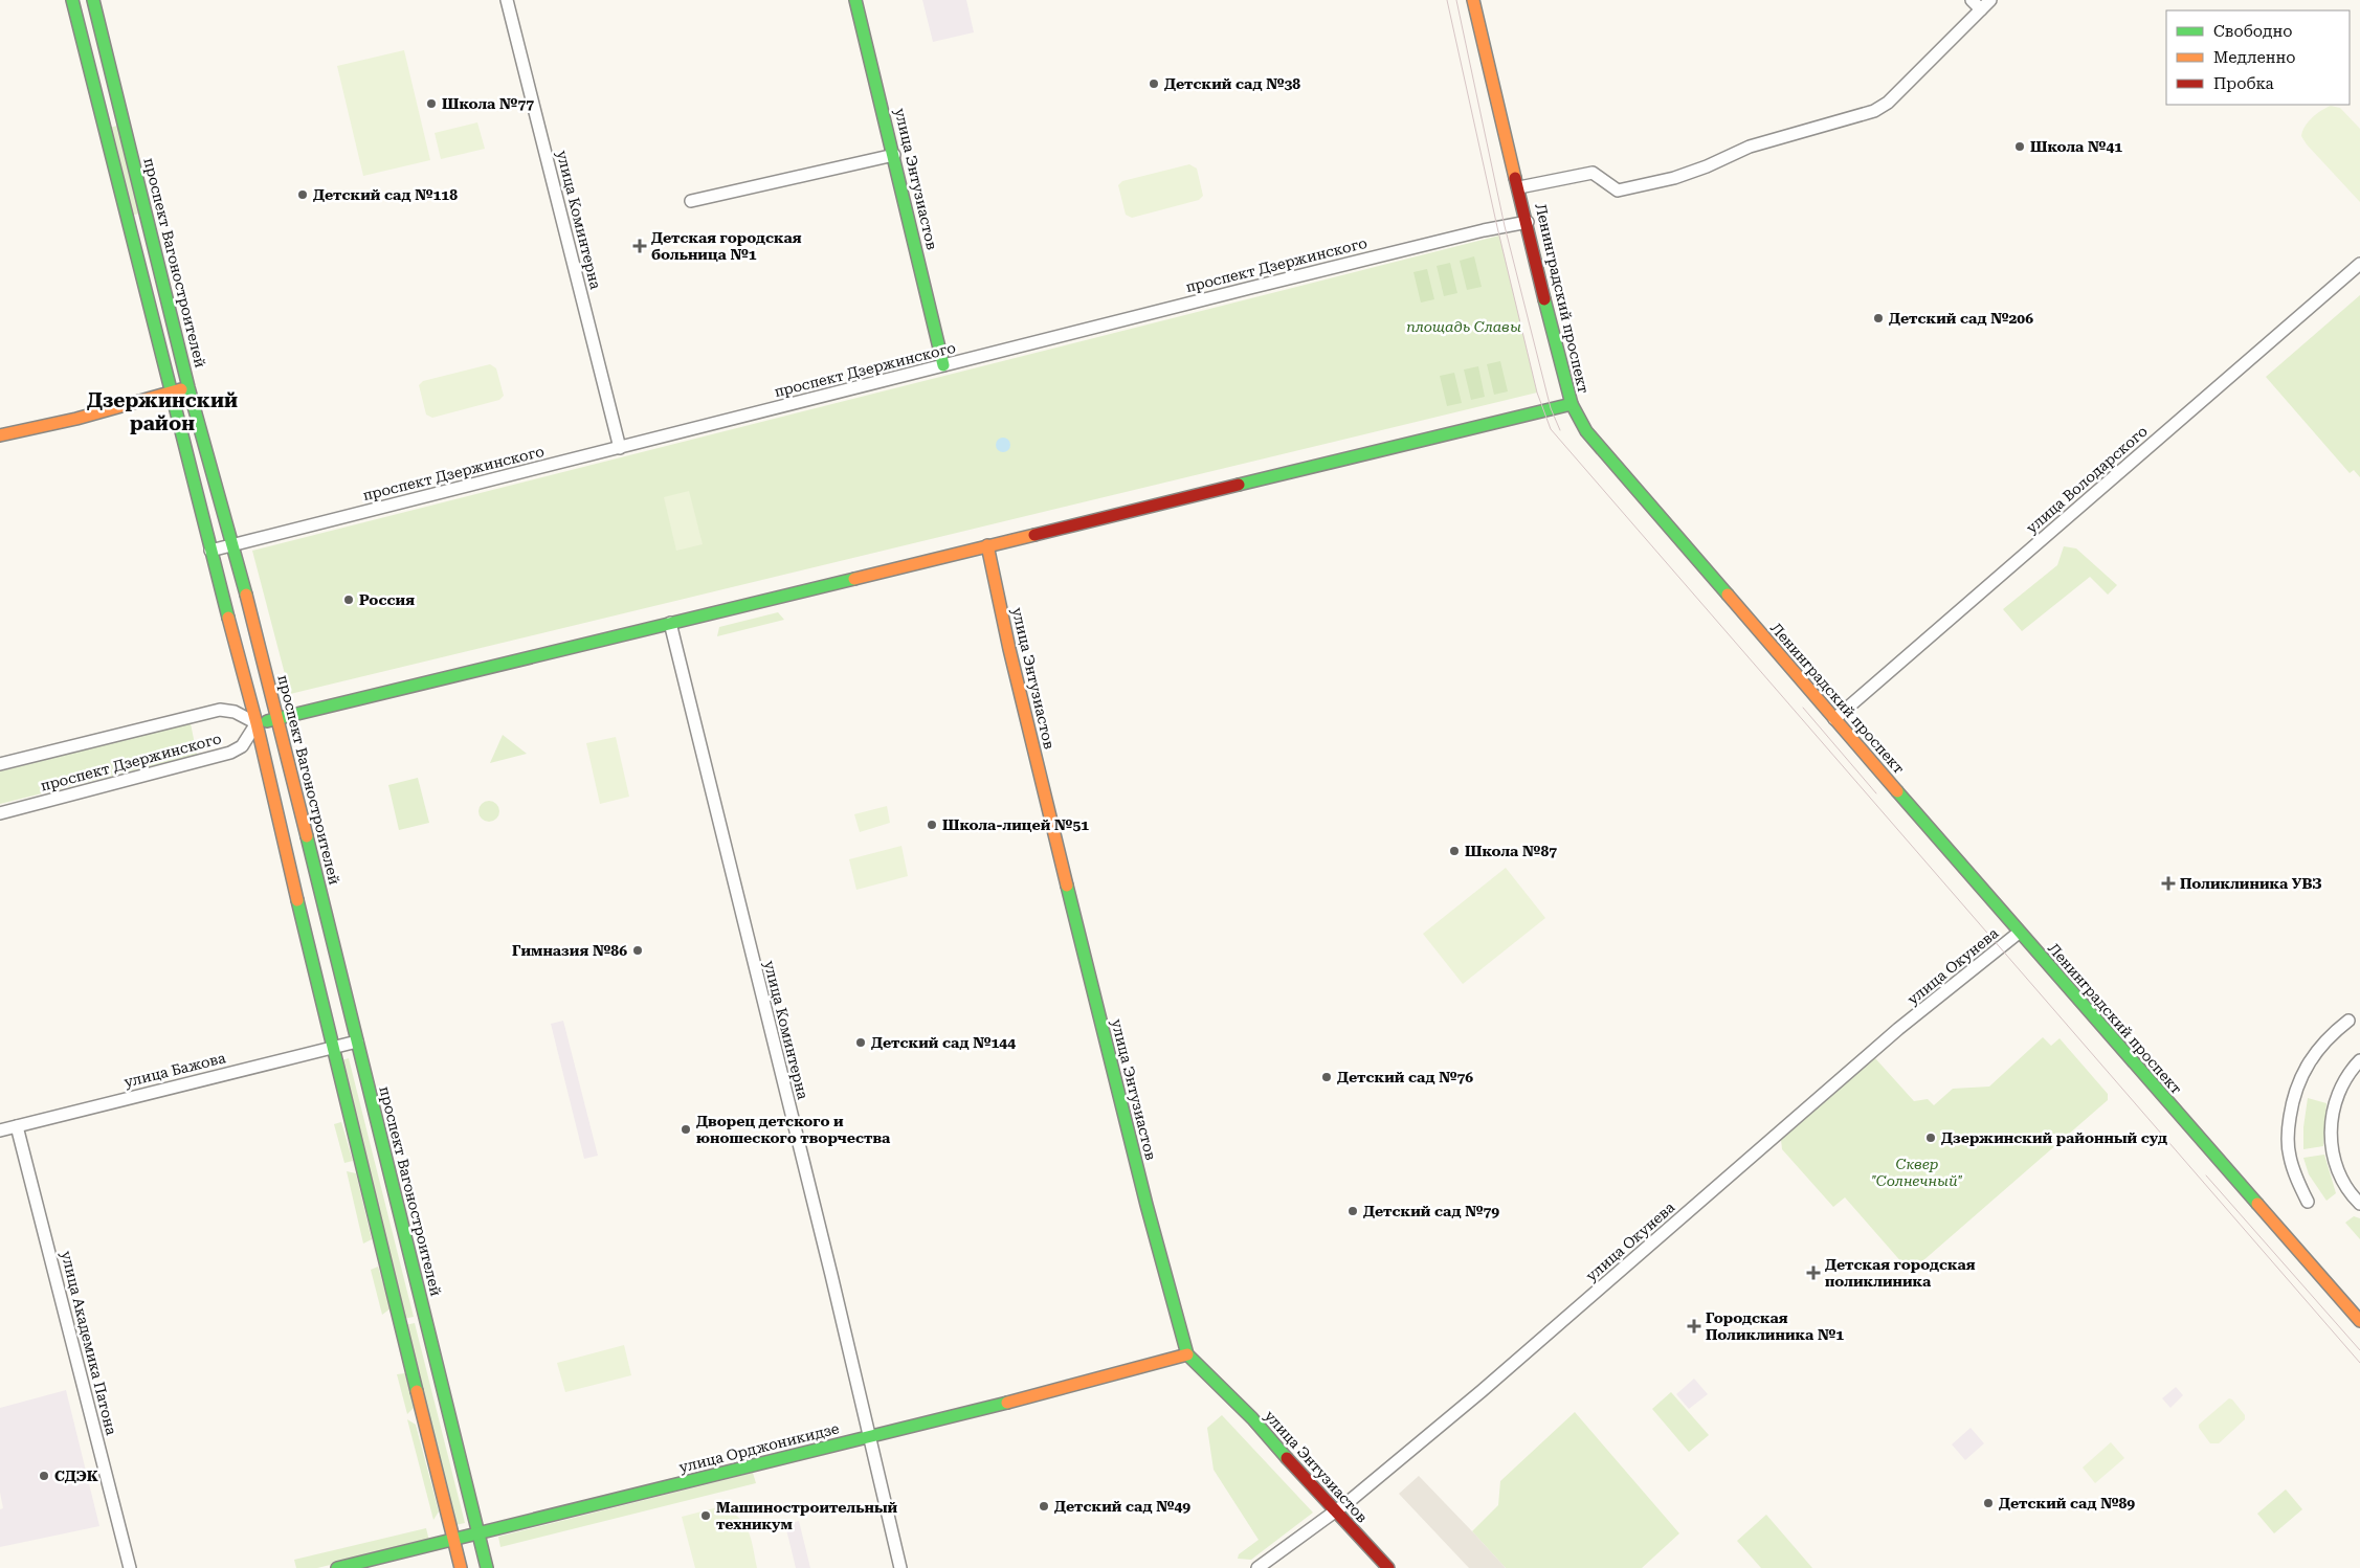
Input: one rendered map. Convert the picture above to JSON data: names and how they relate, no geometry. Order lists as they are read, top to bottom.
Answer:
{
  "streets": {
    "main road": [
      "улица Энтузиастов",
      "проспект Вагоностроителей",
      "Ленинградский проспект",
      "улица Орджоникидзе"
    ],
    "street": [
      "улица Коминтерна",
      "проспект Дзержинского",
      "улица Володарского",
      "улица Окунева",
      "улица Бажова",
      "улица Академика Патона"
    ]
  },
  "crossings": [
    ["улица Энтузиастов", "проспект Дзержинского"],
    ["улица Энтузиастов", "улица Окунева"],
    ["улица Энтузиастов", "улица Орджоникидзе"],
    ["улица Коминтерна", "проспект Дзержинского"],
    ["улица Коминтерна", "улица Орджоникидзе"],
    ["проспект Вагоностроителей", "проспект Дзержинского"],
    ["проспект Вагоностроителей", "улица Бажова"],
    ["проспект Вагоностроителей", "улица Орджоникидзе"],
    ["проспект Дзержинского", "Ленинградский проспект"],
    ["Ленинградский проспект", "улица Володарского"],
    ["Ленинградский проспект", "улица Окунева"],
    ["улица Бажова", "улица Академика Патона"]
  ],
  "districts": ["Дзержинский район"],
  "parks": ["площадь Славы", "Сквер \"Солнечный\""],
  "places": {
    "other": [
      "Детский сад №38",
      "Школа №77",
      "Школа №41",
      "Детский сад №118",
      "Детский сад №206",
      "Россия",
      "Школа-лицей №51",
      "Школа №87",
      "Гимназия №86",
      "Детский сад №144",
      "Детский сад №76",
      "Дворец детского и юношеского творчества",
      "Дзержинский районный суд",
      "Детский сад №79",
      "СДЭК",
      "Детский сад №89",
      "Детский сад №49",
      "Машиностроительный техникум"
    ],
    "health": [
      "Детская городская больница №1",
      "Поликлиника УВЗ",
      "Детская городская поликлиника",
      "Городская Поликлиника №1"
    ]
  },
  "legend": ["Свободно", "Медленно", "Пробка"]
}
